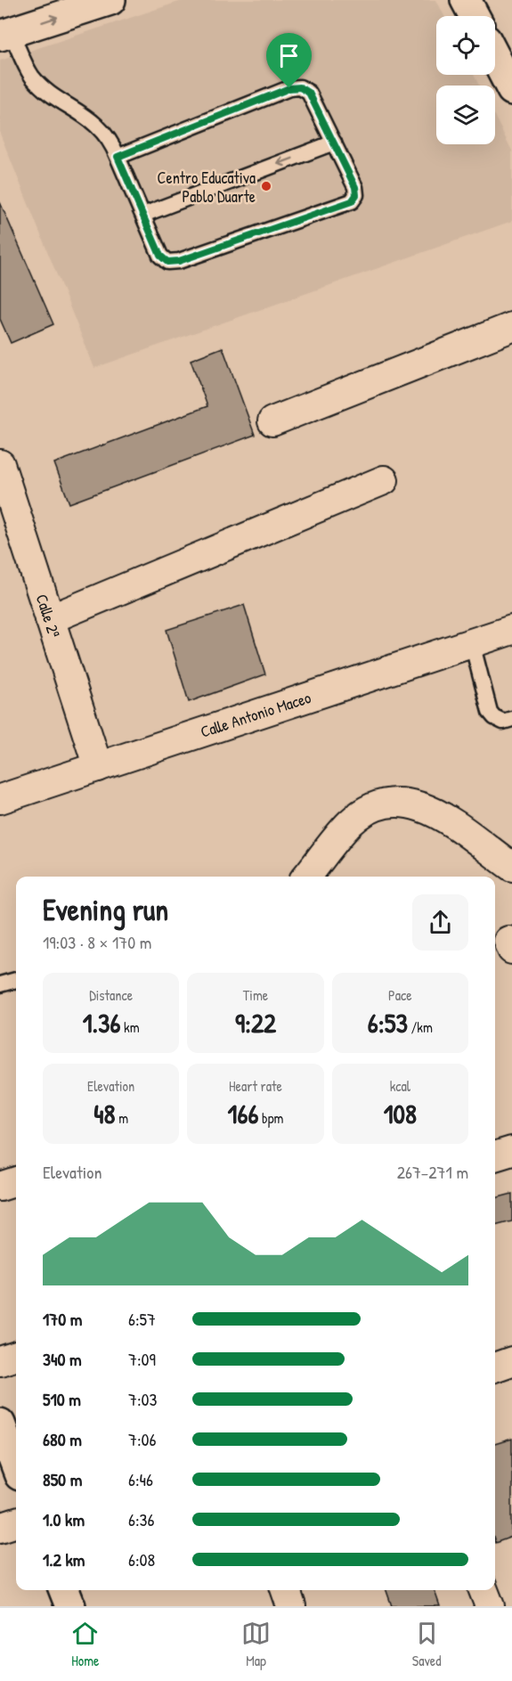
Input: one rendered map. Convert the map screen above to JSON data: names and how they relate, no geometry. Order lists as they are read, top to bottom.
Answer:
{
  "streets": {
    "street": ["Calle 2ª", "Calle Antonio Maceo"]
  },
  "crossings": [
    ["Calle 2ª", "Calle Antonio Maceo"]
  ],
  "places": ["Centro Educativa Pablo Duarte"],
  "page": {
    "heading": ["Evening run", "19:03 · 8 × 170 m"],
    "stats": [
      ["Distance", "1.36 km"],
      ["Time", "9:22"],
      ["Pace", "6:53 /km"],
      ["Elevation", "48 m"],
      ["Heart rate", "166 bpm"],
      ["kcal", "108"]
    ],
    "chart": ["Elevation", "267–271 m"],
    "list": [
      {
        "name": "170 m",
        "note": "6:57"
      },
      {
        "name": "340 m",
        "note": "7:09"
      },
      {
        "name": "510 m",
        "note": "7:03"
      },
      {
        "name": "680 m",
        "note": "7:06"
      },
      {
        "name": "850 m",
        "note": "6:46"
      },
      {
        "name": "1.0 km",
        "note": "6:36"
      },
      {
        "name": "1.2 km",
        "note": "6:08"
      }
    ],
    "tabs": ["Home", "Map", "Saved"]
  }
}
